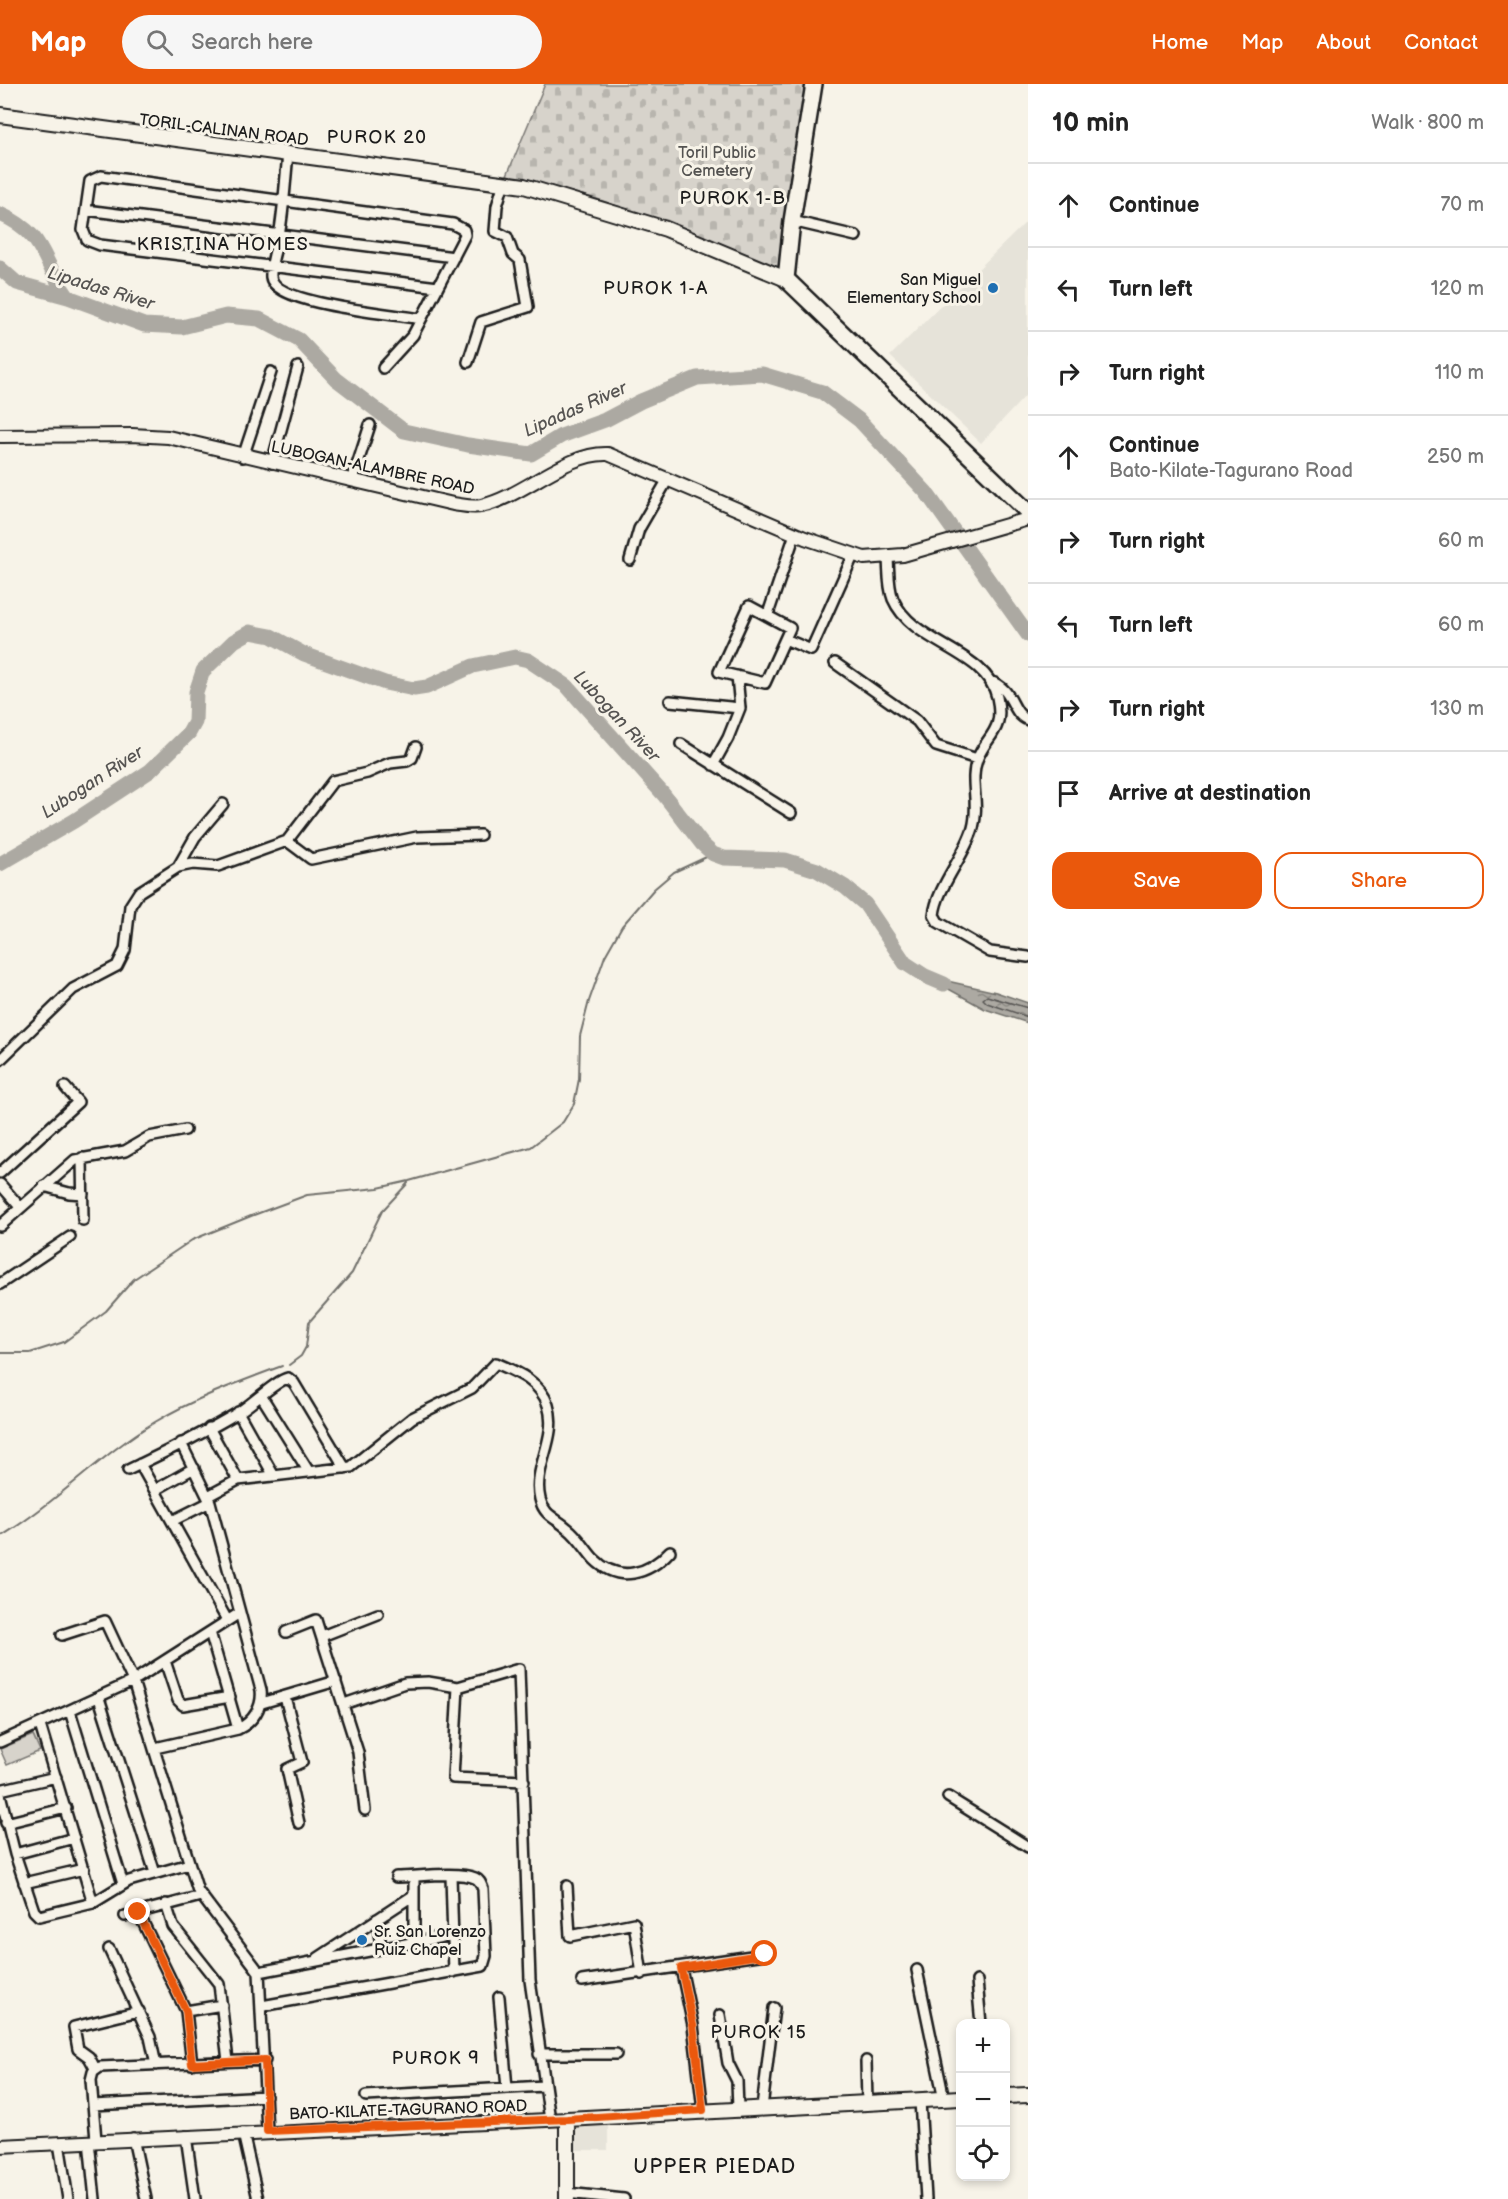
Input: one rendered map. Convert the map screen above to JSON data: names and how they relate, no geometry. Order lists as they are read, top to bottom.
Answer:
{
  "streets": {
    "main road": ["TORIL-CALINAN ROAD"],
    "street": ["LUBOGAN-ALAMBRE ROAD", "BATO-KILATE-TAGURANO ROAD"]
  },
  "districts": [
    "PUROK 20",
    "PUROK 1-B",
    "KRISTINA HOMES",
    "PUROK 1-A",
    "PUROK 15",
    "PUROK 9",
    "UPPER PIEDAD"
  ],
  "water": ["Lipadas River", "Lubogan River"],
  "parks": ["Toril Public Cemetery"],
  "places": ["San Miguel Elementary School", "Sr. San Lorenzo Ruiz Chapel"],
  "page": {
    "header": "Map",
    "search": "Search here",
    "nav": [
      "Home",
      "Map",
      "About",
      "Contact"
    ],
    "heading": ["10 min", "Walk · 800 m"],
    "list": [
      ["Continue", "70 m"],
      ["Turn left", "120 m"],
      ["Turn right", "110 m"],
      ["Continue", "Bato-Kilate-Tagurano Road", "250 m"],
      ["Turn right", "60 m"],
      ["Turn left", "60 m"],
      ["Turn right", "130 m"],
      "Arrive at destination"
    ],
    "buttons": ["Save", "Share"],
    "map_buttons": ["+", "−"]
  }
}
